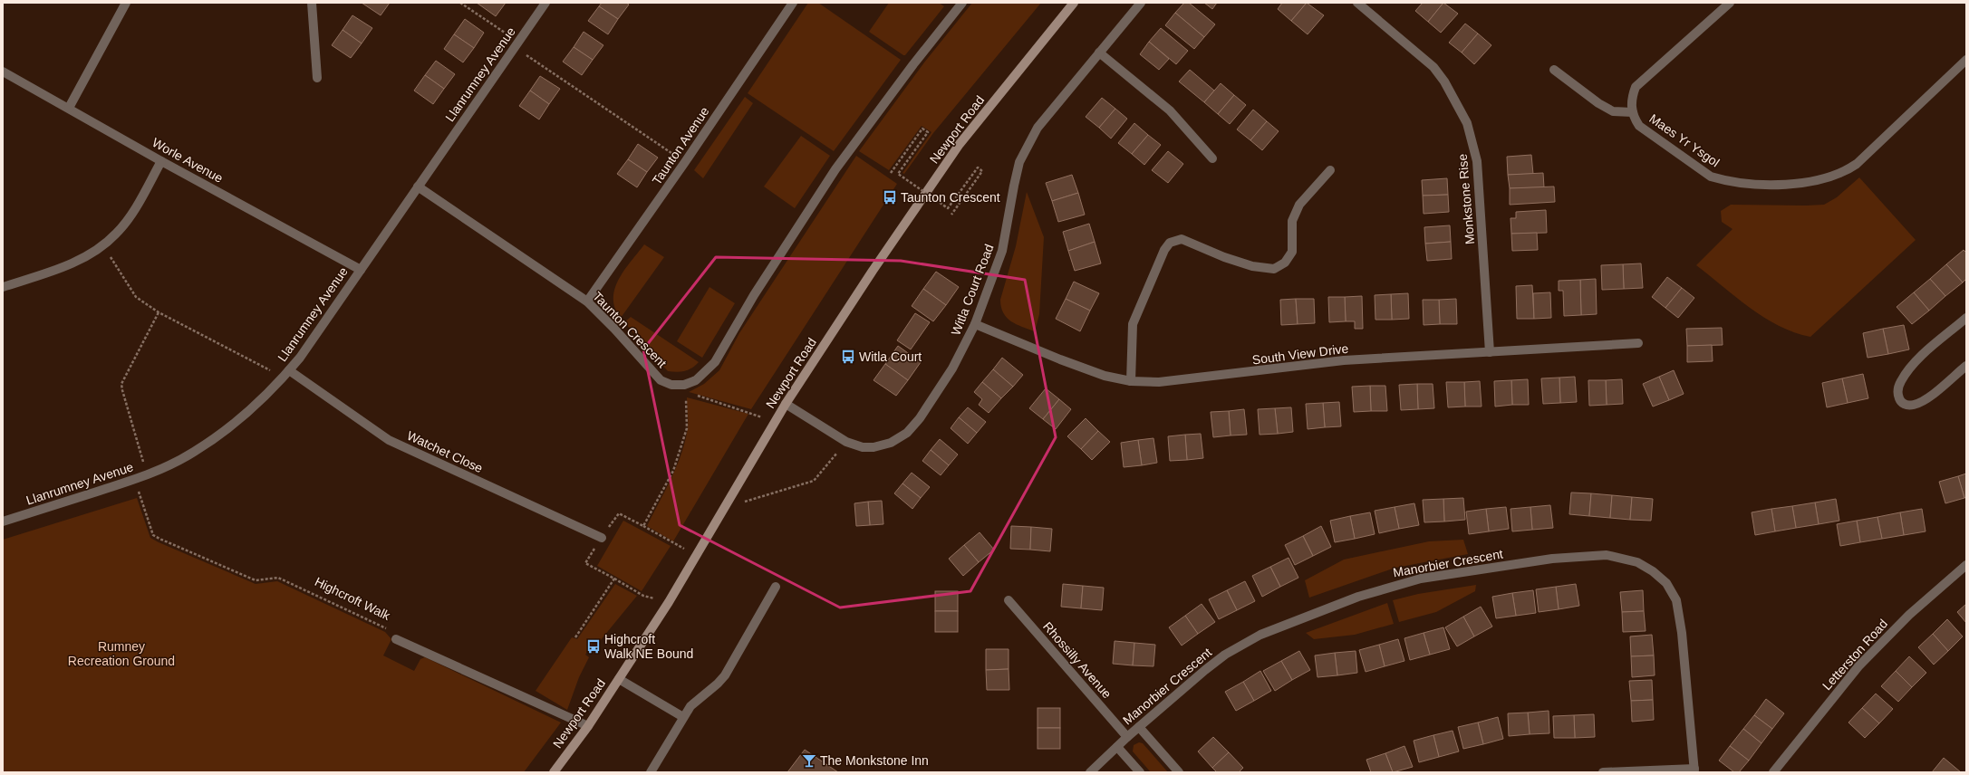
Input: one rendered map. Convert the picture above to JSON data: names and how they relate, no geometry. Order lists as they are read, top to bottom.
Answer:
{
  "streets": {
    "main road": ["Newport Road"],
    "street": [
      "Llanrumney Avenue",
      "Maes Yr Ysgol",
      "Taunton Avenue",
      "Worle Avenue",
      "Monkstone Rise",
      "Witla Court Road",
      "Taunton Crescent",
      "South View Drive",
      "Watchet Close",
      "Manorbier Crescent",
      "Highcroft Walk",
      "Letterston Road",
      "Rhossilly Avenue"
    ]
  },
  "crossings": [
    ["Llanrumney Avenue", "Worle Avenue"],
    ["Llanrumney Avenue", "Taunton Crescent"],
    ["Llanrumney Avenue", "Watchet Close"],
    ["Llanrumney Avenue", "Highcroft Walk"],
    ["Newport Road", "Witla Court Road"],
    ["Newport Road", "Highcroft Walk"],
    ["Taunton Avenue", "Taunton Crescent"],
    ["Monkstone Rise", "South View Drive"],
    ["Witla Court Road", "South View Drive"],
    ["Manorbier Crescent", "Rhossilly Avenue"]
  ],
  "parks": ["Rumney Recreation Ground"],
  "places": {
    "bus stop": ["Taunton Crescent", "Witla Court", "Highcroft Walk NE Bound"],
    "bar": ["The Monkstone Inn"]
  }
}
